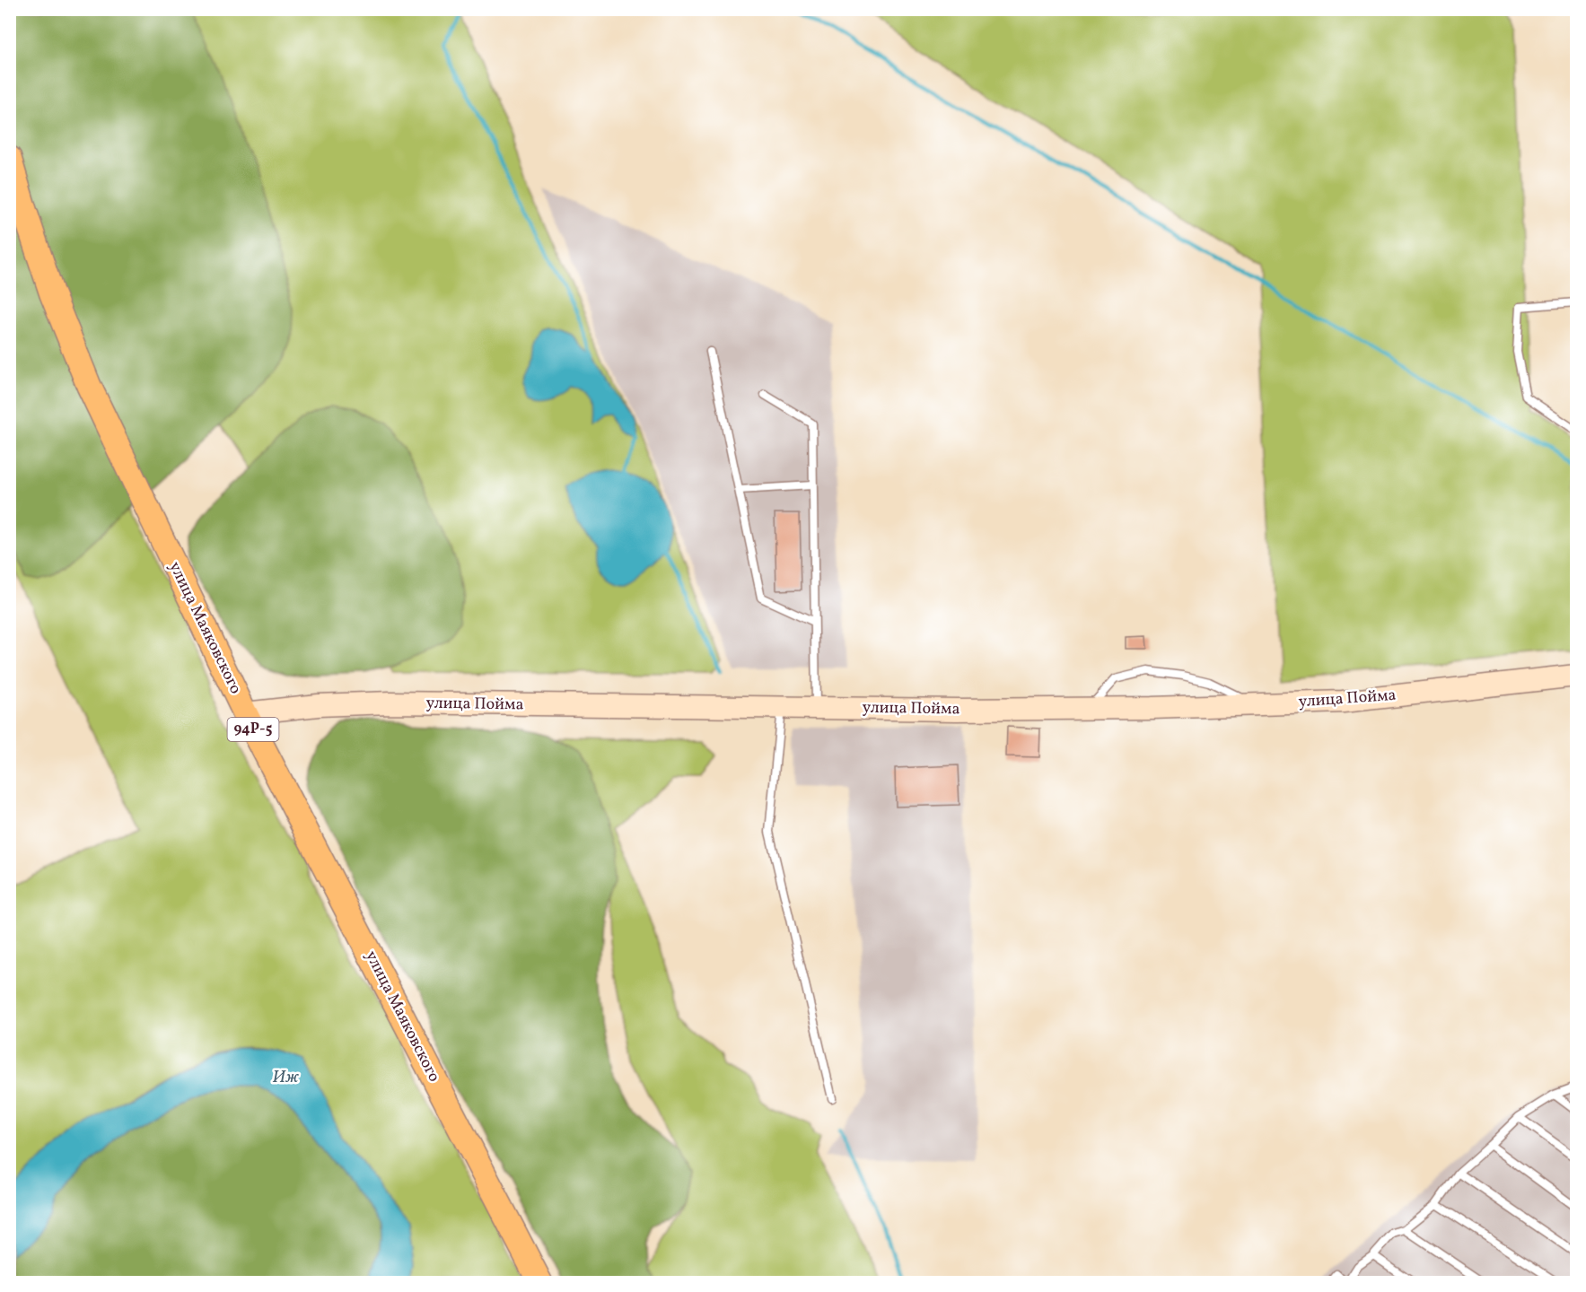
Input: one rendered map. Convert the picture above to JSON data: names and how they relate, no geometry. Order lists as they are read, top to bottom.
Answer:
{
  "streets": {
    "main road": ["улица Маяковского", "улица Пойма", "94Р-5"]
  },
  "crossings": [
    ["улица Маяковского", "улица Пойма"]
  ],
  "water": ["Иж"]
}
